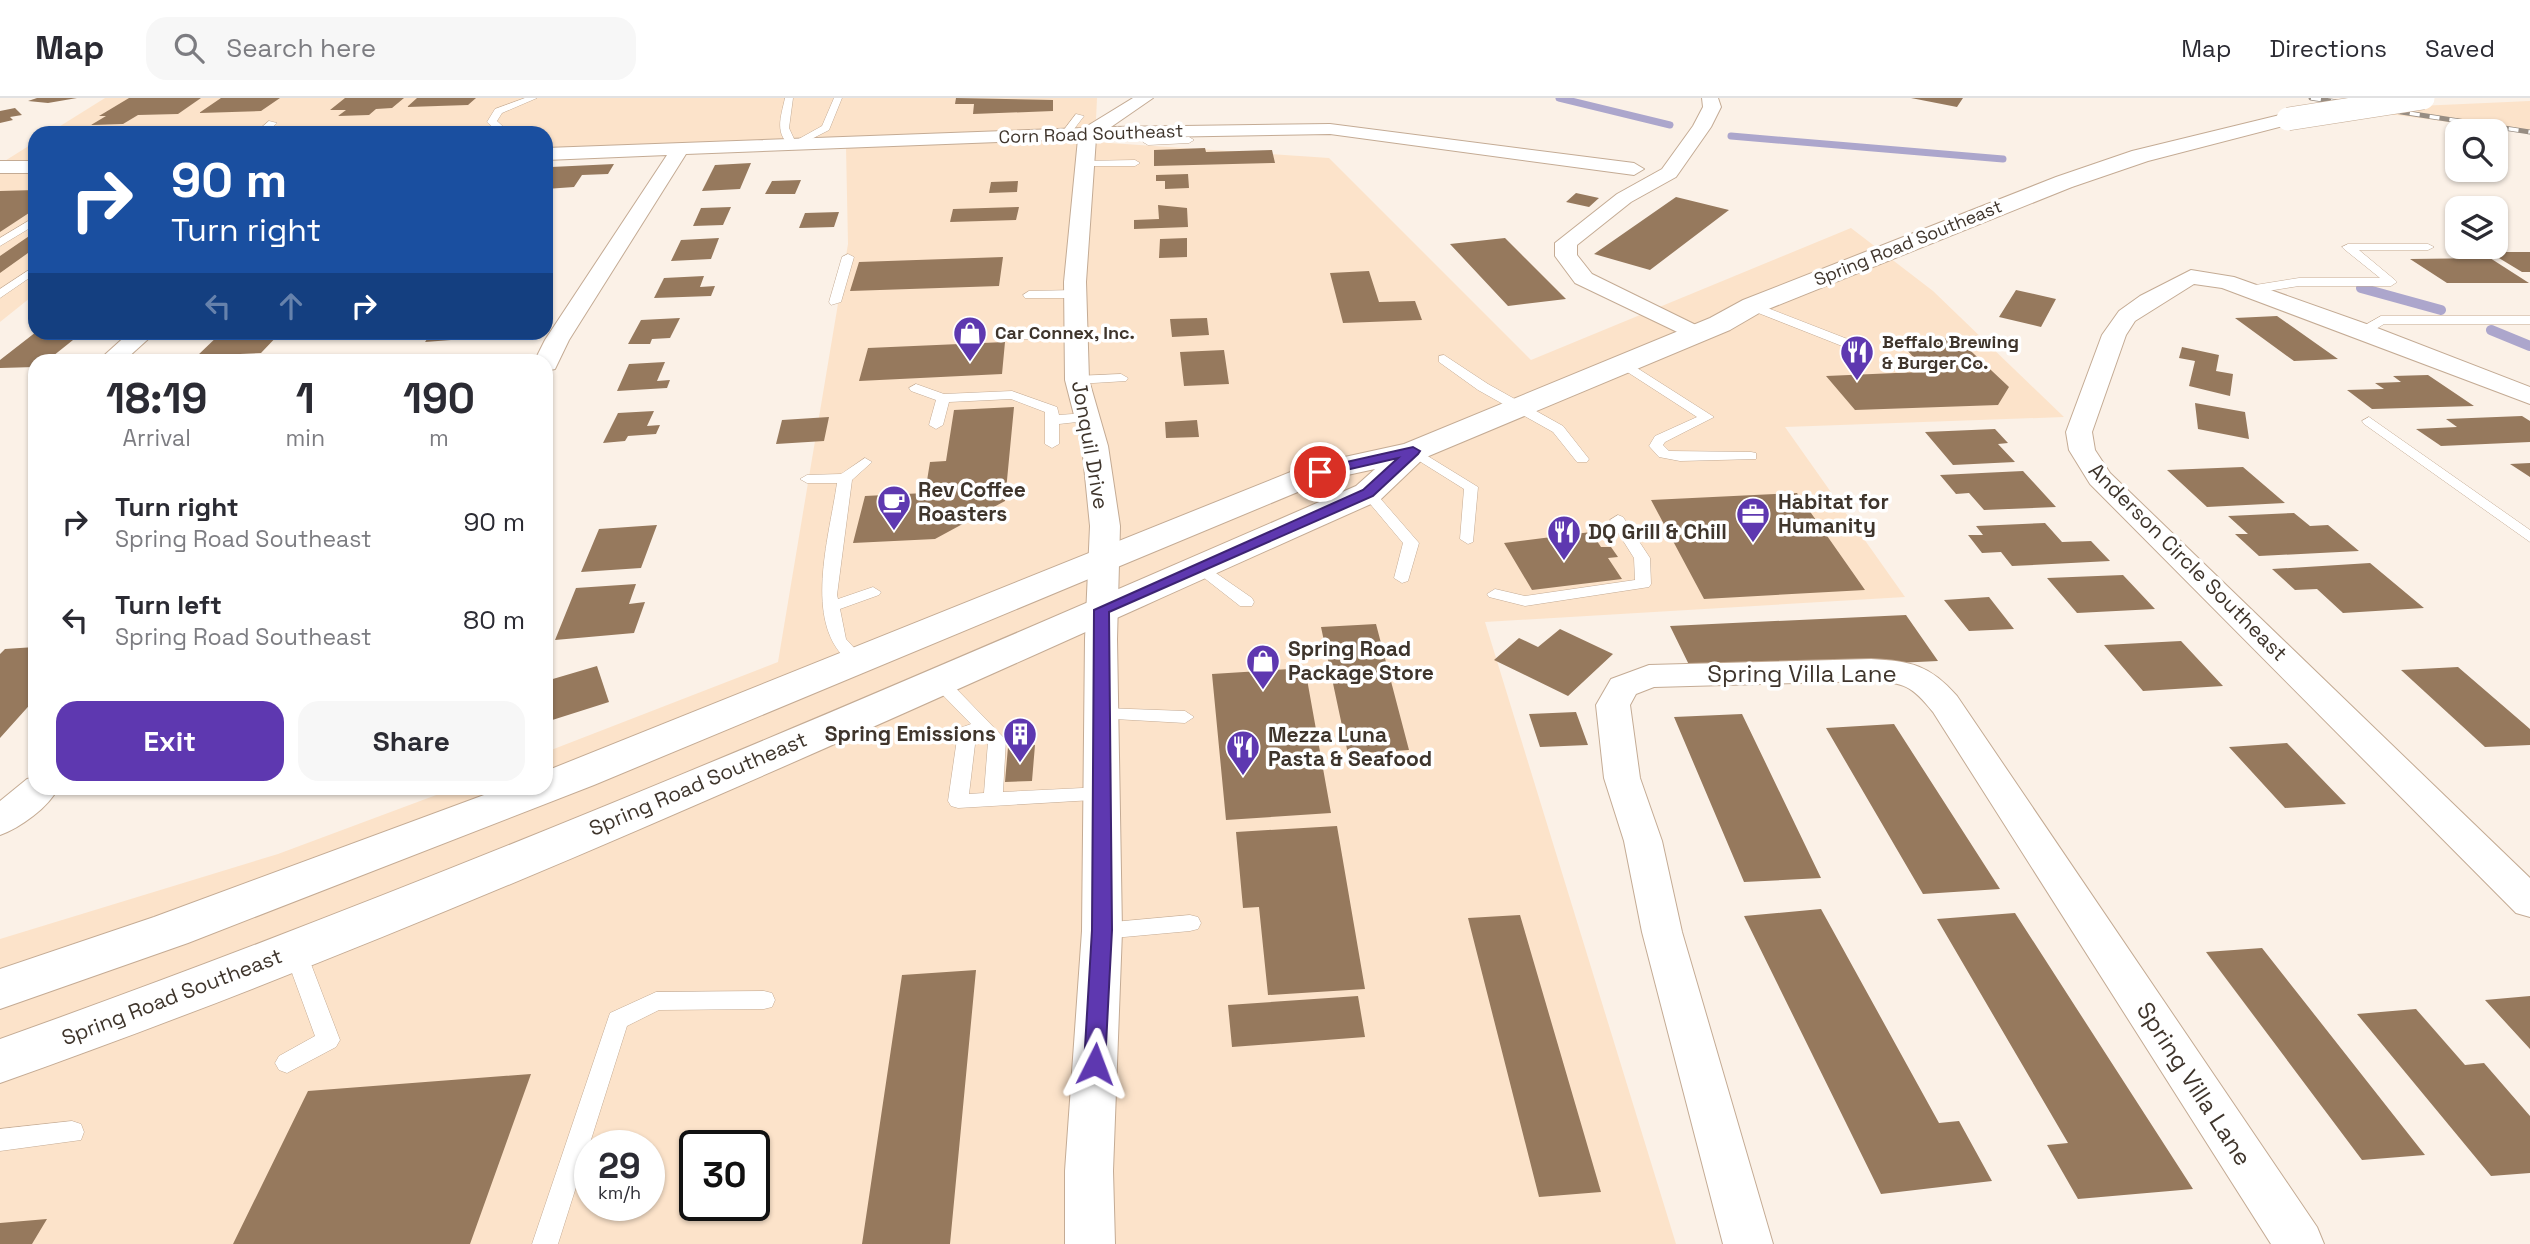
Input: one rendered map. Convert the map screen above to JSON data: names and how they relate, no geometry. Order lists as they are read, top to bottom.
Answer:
{
  "streets": {
    "main road": ["Spring Road Southeast"],
    "street": [
      "Corn Road Southeast",
      "Jonquil Drive",
      "Anderson Circle Southeast",
      "Spring Villa Lane"
    ]
  },
  "crossings": [
    ["Corn Road Southeast", "Jonquil Drive"],
    ["Spring Road Southeast", "Jonquil Drive"]
  ],
  "places": {
    "shop": ["Car Connex, Inc.", "Spring Road Package Store"],
    "restaurant": ["Beffalo Brewing & Burger Co.", "DQ Grill & Chill", "Mezza Luna Pasta & Seafood"],
    "cafe": ["Rev Coffee Roasters"],
    "office": ["Habitat for Humanity"],
    "building": ["Spring Emissions"]
  },
  "page": {
    "header": "Map",
    "search": "Search here",
    "nav": ["Map", "Directions", "Saved"],
    "turn": ["90 m", "Turn right"],
    "eta": [
      "18:19",
      "Arrival",
      "1",
      "min",
      "190",
      "m"
    ],
    "list": [
      {
        "name": "Turn right",
        "note": "Spring Road Southeast",
        "value": "90 m"
      },
      {
        "name": "Turn left",
        "note": "Spring Road Southeast",
        "value": "80 m"
      }
    ],
    "buttons": ["Exit", "Share"],
    "speed": "29 km/h",
    "limit": "30"
  }
}
